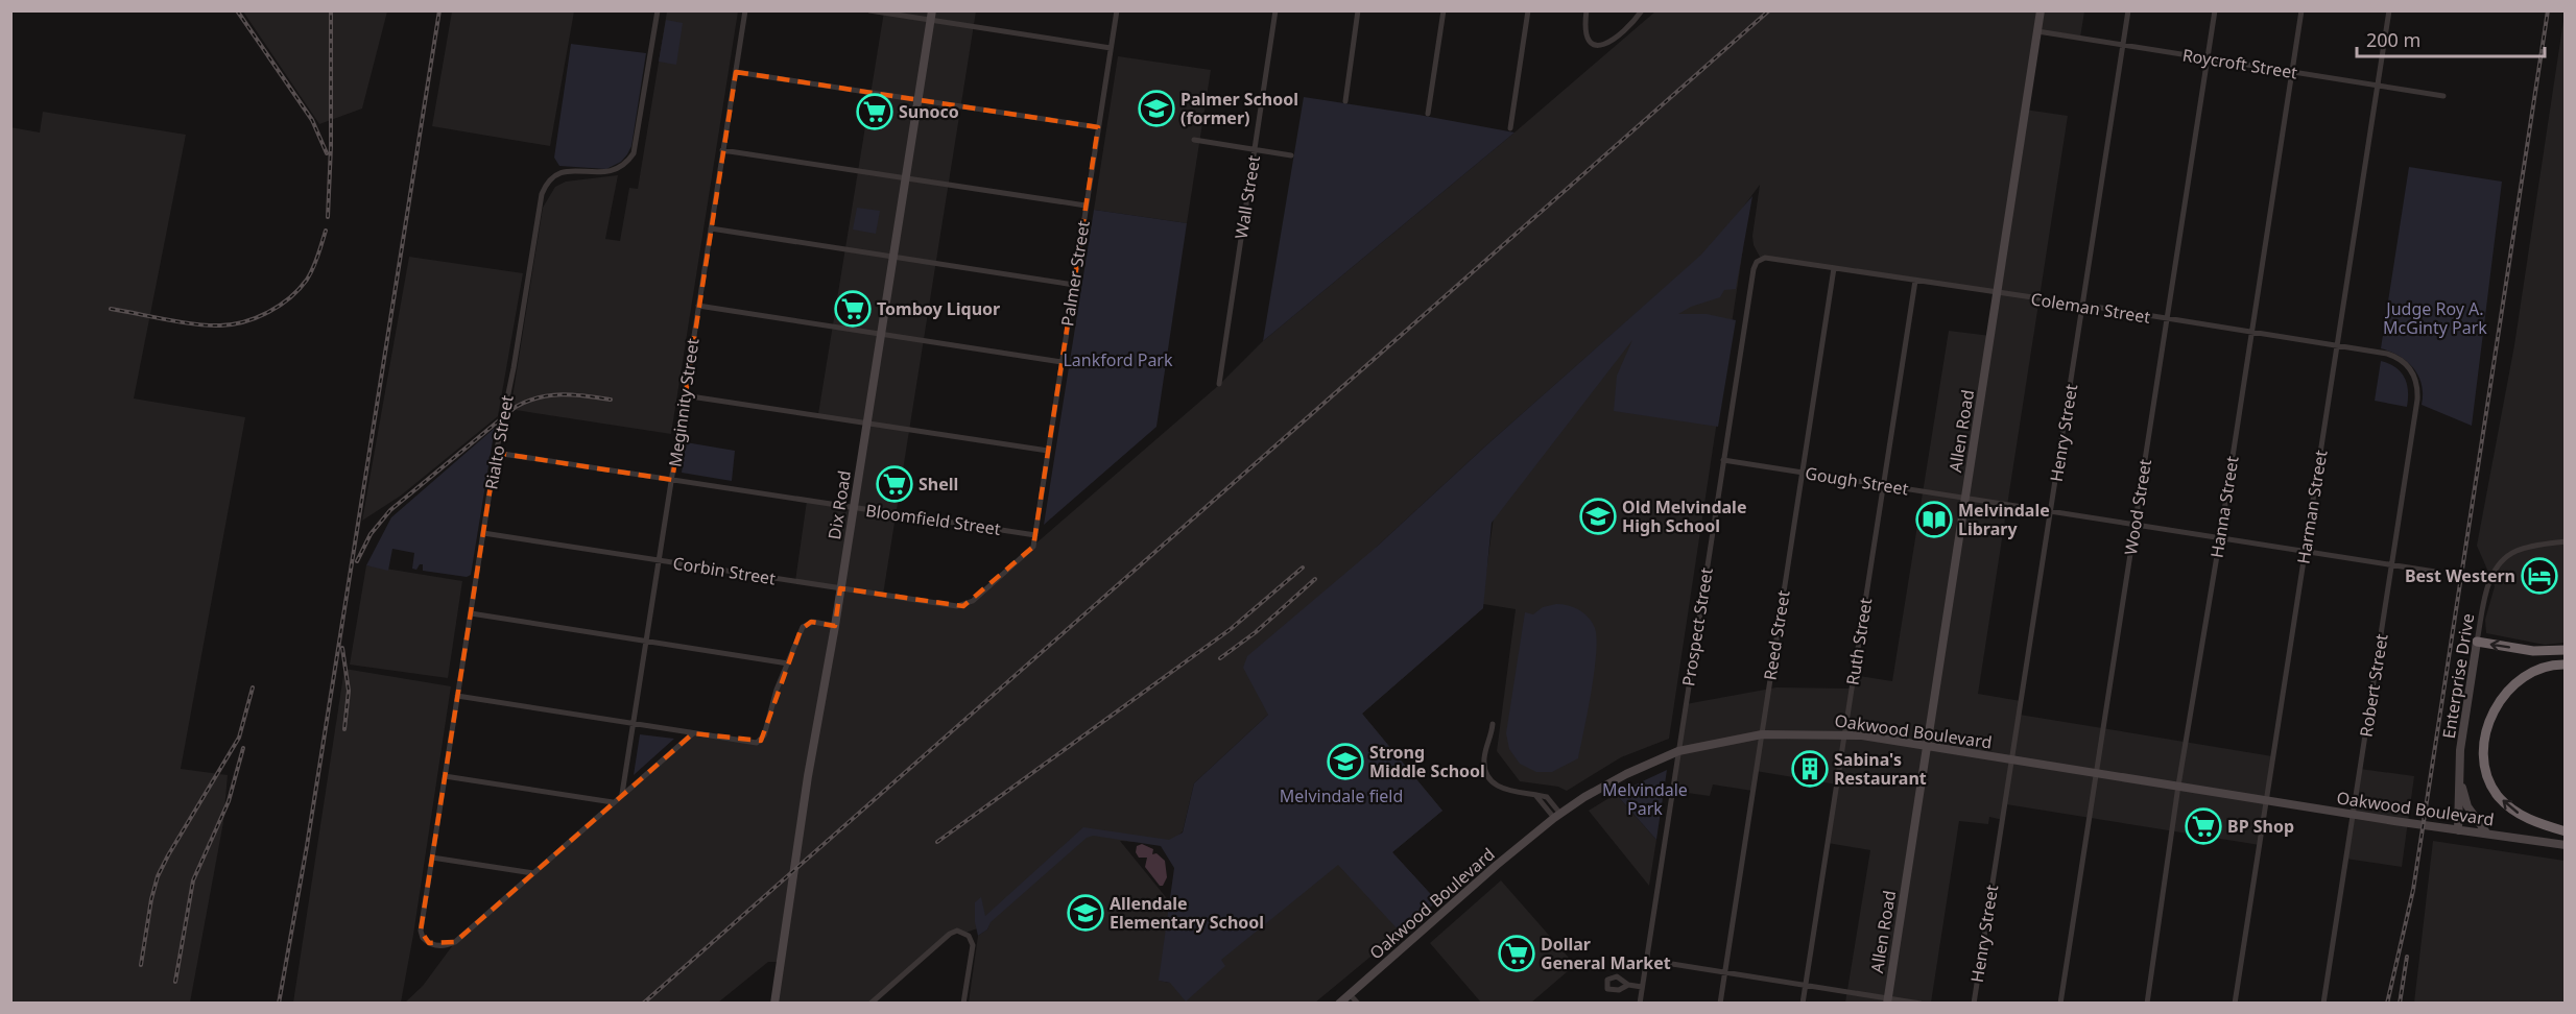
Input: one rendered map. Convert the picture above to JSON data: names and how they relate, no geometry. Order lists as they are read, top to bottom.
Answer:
{
  "streets": {
    "main road": [
      "Allen Road",
      "Dix Road",
      "Enterprise Drive",
      "Oakwood Boulevard"
    ],
    "street": [
      "Roycroft Street",
      "Wall Street",
      "Palmer Street",
      "Coleman Street",
      "Meginnity Street",
      "Henry Street",
      "Rialto Street",
      "Gough Street",
      "Wood Street",
      "Hanna Street",
      "Harman Street",
      "Bloomfield Street",
      "Corbin Street",
      "Prospect Street",
      "Reed Street",
      "Ruth Street",
      "Robert Street"
    ]
  },
  "crossings": [
    ["Roycroft Street", "Allen Road"],
    ["Roycroft Street", "Henry Street"],
    ["Roycroft Street", "Wood Street"],
    ["Roycroft Street", "Hanna Street"],
    ["Roycroft Street", "Harman Street"],
    ["Palmer Street", "Bloomfield Street"],
    ["Palmer Street", "Corbin Street"],
    ["Coleman Street", "Allen Road"],
    ["Coleman Street", "Henry Street"],
    ["Coleman Street", "Wood Street"],
    ["Coleman Street", "Hanna Street"],
    ["Coleman Street", "Harman Street"],
    ["Coleman Street", "Prospect Street"],
    ["Coleman Street", "Reed Street"],
    ["Coleman Street", "Ruth Street"],
    ["Coleman Street", "Robert Street"],
    ["Meginnity Street", "Bloomfield Street"],
    ["Meginnity Street", "Corbin Street"],
    ["Allen Road", "Gough Street"],
    ["Allen Road", "Oakwood Boulevard"],
    ["Henry Street", "Gough Street"],
    ["Henry Street", "Oakwood Boulevard"],
    ["Rialto Street", "Bloomfield Street"],
    ["Rialto Street", "Corbin Street"],
    ["Gough Street", "Wood Street"],
    ["Gough Street", "Hanna Street"],
    ["Gough Street", "Harman Street"],
    ["Gough Street", "Prospect Street"],
    ["Gough Street", "Reed Street"],
    ["Gough Street", "Ruth Street"],
    ["Gough Street", "Robert Street"],
    ["Dix Road", "Bloomfield Street"],
    ["Dix Road", "Corbin Street"],
    ["Wood Street", "Oakwood Boulevard"],
    ["Hanna Street", "Oakwood Boulevard"],
    ["Harman Street", "Oakwood Boulevard"],
    ["Bloomfield Street", "Corbin Street"],
    ["Prospect Street", "Oakwood Boulevard"],
    ["Reed Street", "Oakwood Boulevard"],
    ["Ruth Street", "Oakwood Boulevard"],
    ["Enterprise Drive", "Oakwood Boulevard"],
    ["Robert Street", "Oakwood Boulevard"]
  ],
  "parks": [
    "Judge Roy A. McGinty Park",
    "Lankford Park",
    "Melvindale Park",
    "Melvindale field"
  ],
  "places": {
    "school or university": [
      "Palmer School (former)",
      "Old Melvindale High School",
      "Strong Middle School",
      "Allendale Elementary School"
    ],
    "supermarket": [
      "Sunoco",
      "Tomboy Liquor",
      "Shell",
      "BP Shop",
      "Dollar General Market"
    ],
    "library": ["Melvindale Library"],
    "hotel": ["Best Western"],
    "building": ["Sabina's Restaurant"]
  },
  "scale_bar": "200 m"
}
